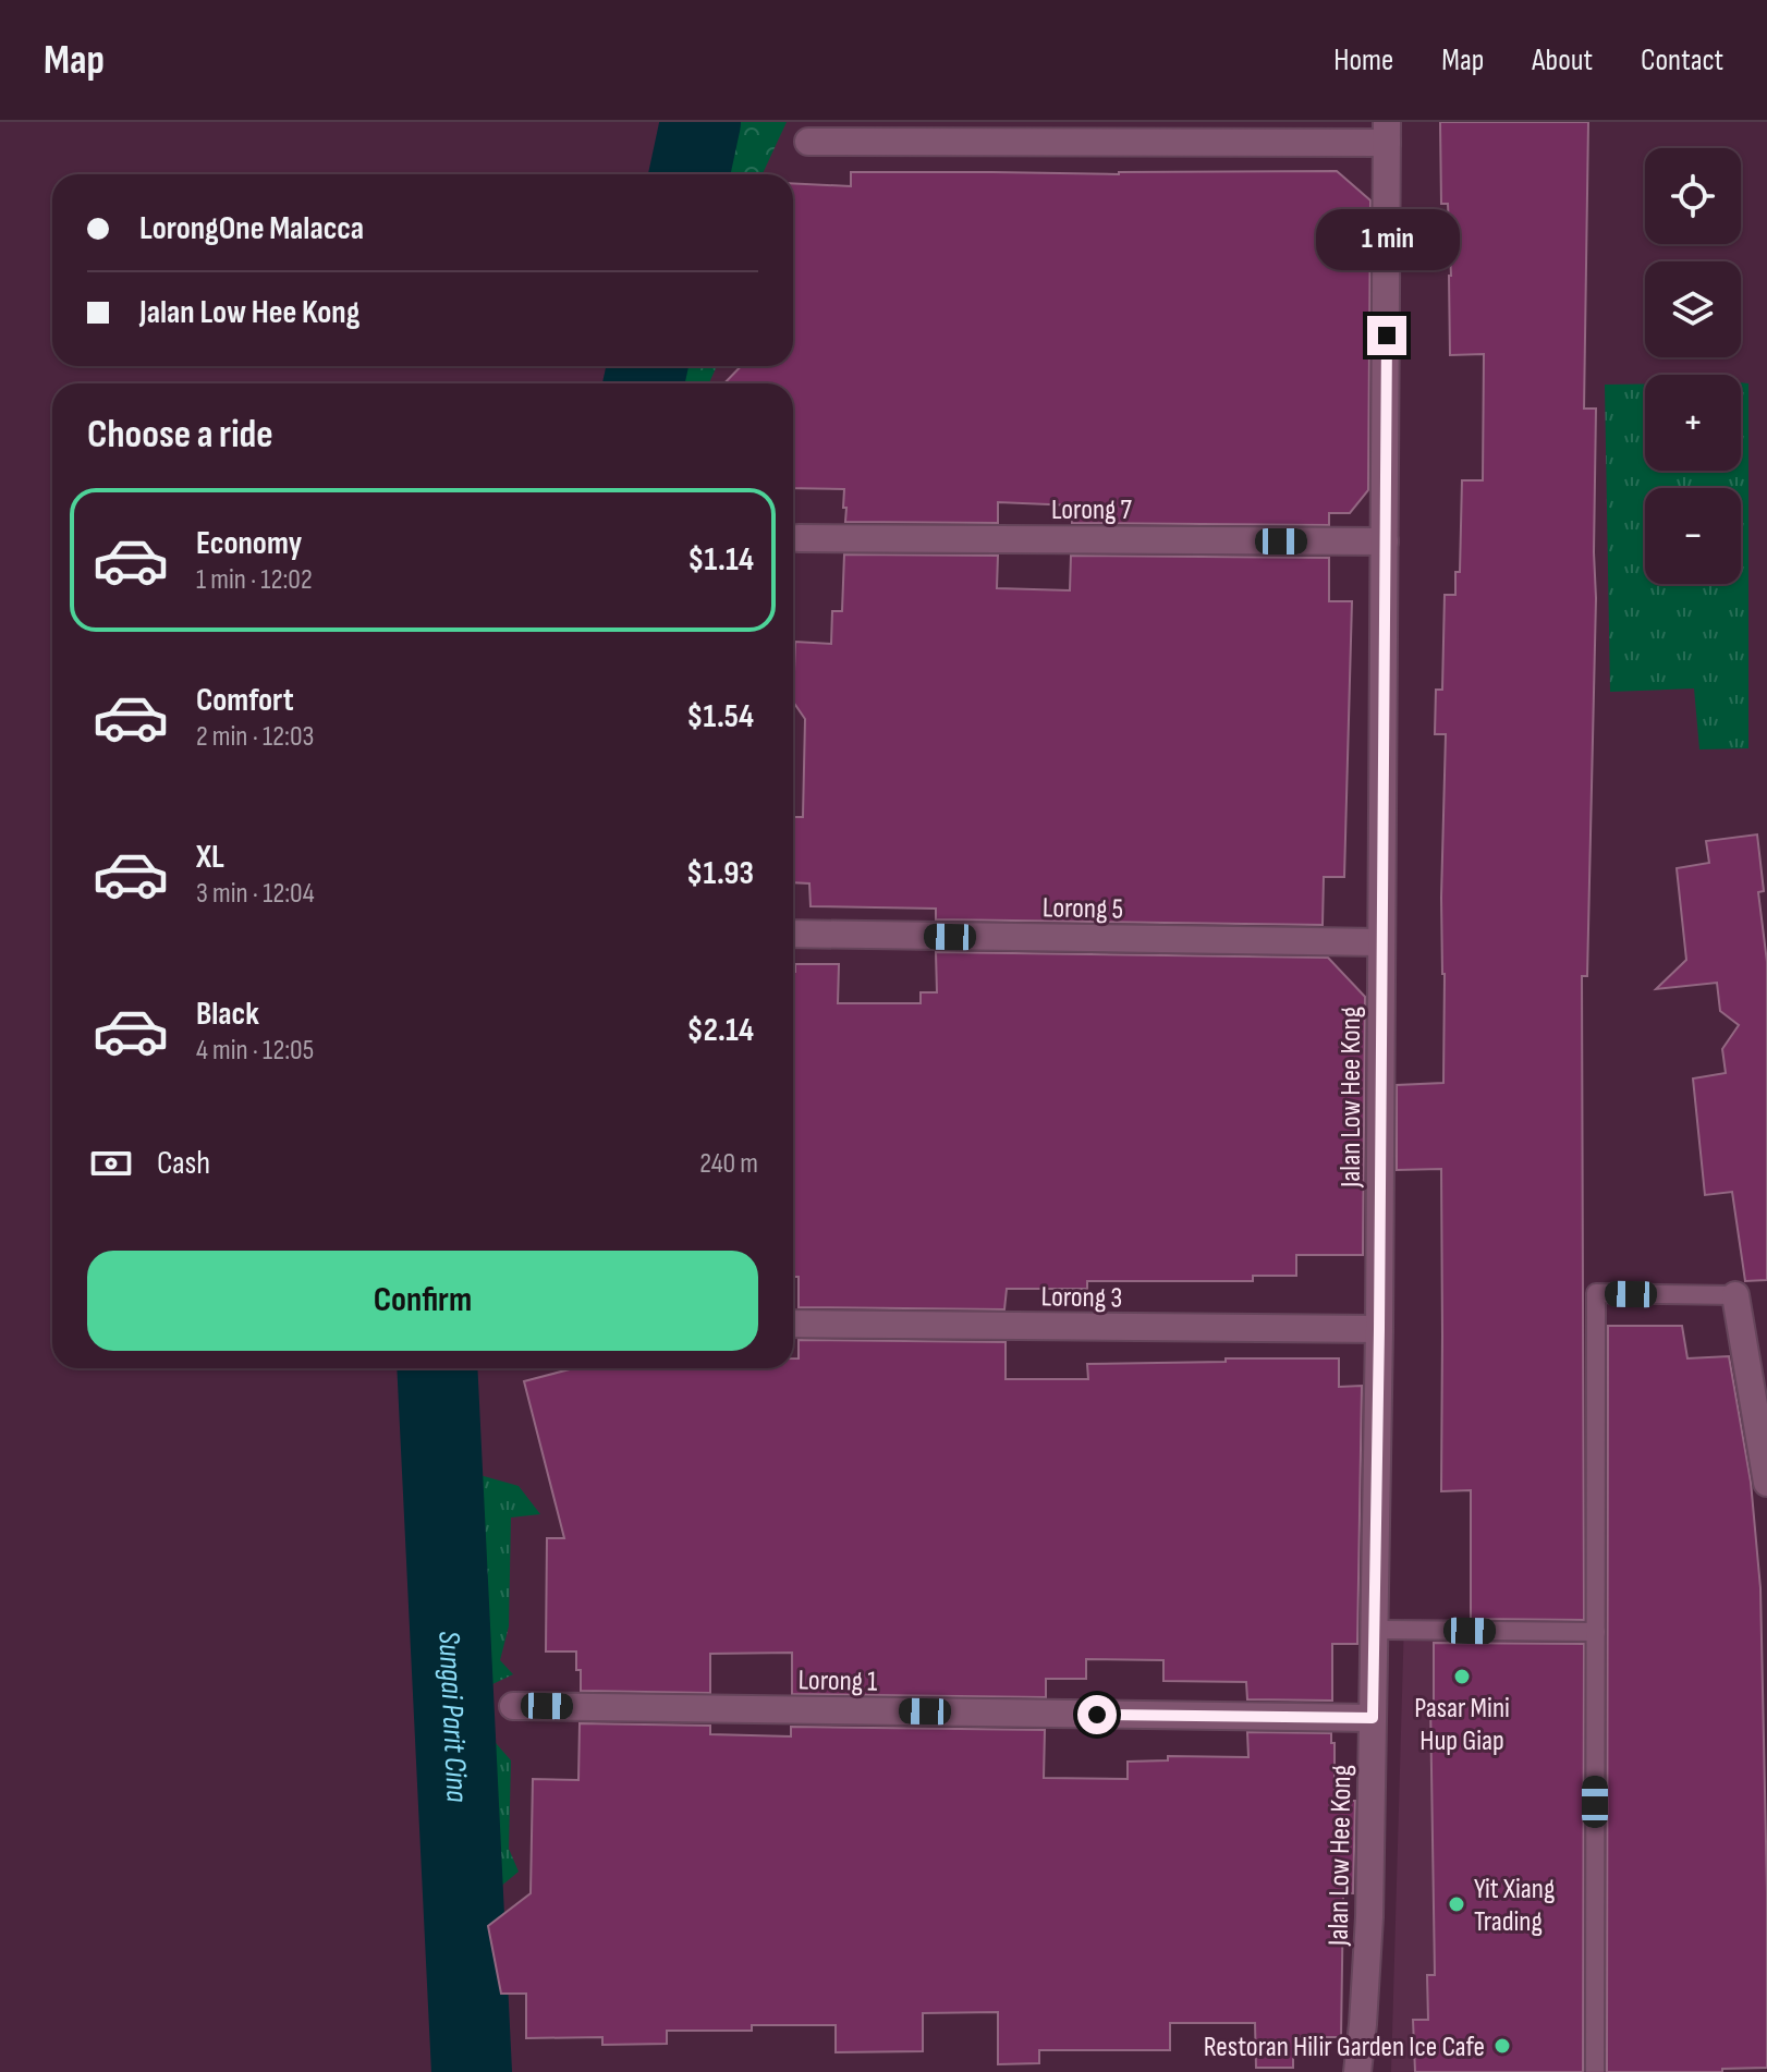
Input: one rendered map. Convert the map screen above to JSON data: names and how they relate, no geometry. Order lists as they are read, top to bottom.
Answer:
{
  "streets": {
    "street": [
      "Lorong 7",
      "Lorong 5",
      "Jalan Low Hee Kong",
      "Lorong 3",
      "Lorong 1"
    ]
  },
  "crossings": [
    ["Lorong 7", "Jalan Low Hee Kong"],
    ["Lorong 5", "Jalan Low Hee Kong"],
    ["Jalan Low Hee Kong", "Lorong 3"],
    ["Jalan Low Hee Kong", "Lorong 1"]
  ],
  "water": ["Sungai Parit Cina"],
  "places": ["Pasar Mini Hup Giap", "Yit Xiang Trading", "Restoran Hilir Garden Ice Cafe"],
  "page": {
    "header": "Map",
    "nav": [
      "Home",
      "Map",
      "About",
      "Contact"
    ],
    "map_buttons": ["+", "−"],
    "banner": ["LorongOne Malacca", "Jalan Low Hee Kong"],
    "bubble": "1 min",
    "heading": "Choose a ride",
    "list": [
      {
        "name": "Economy",
        "note": "1 min · 12:02",
        "value": "$1.14"
      },
      {
        "name": "Comfort",
        "note": "2 min · 12:03",
        "value": "$1.54"
      },
      {
        "name": "XL",
        "note": "3 min · 12:04",
        "value": "$1.93"
      },
      {
        "name": "Black",
        "note": "4 min · 12:05",
        "value": "$2.14"
      }
    ],
    "pay": ["Cash", "240 m"],
    "buttons": "Confirm"
  }
}
